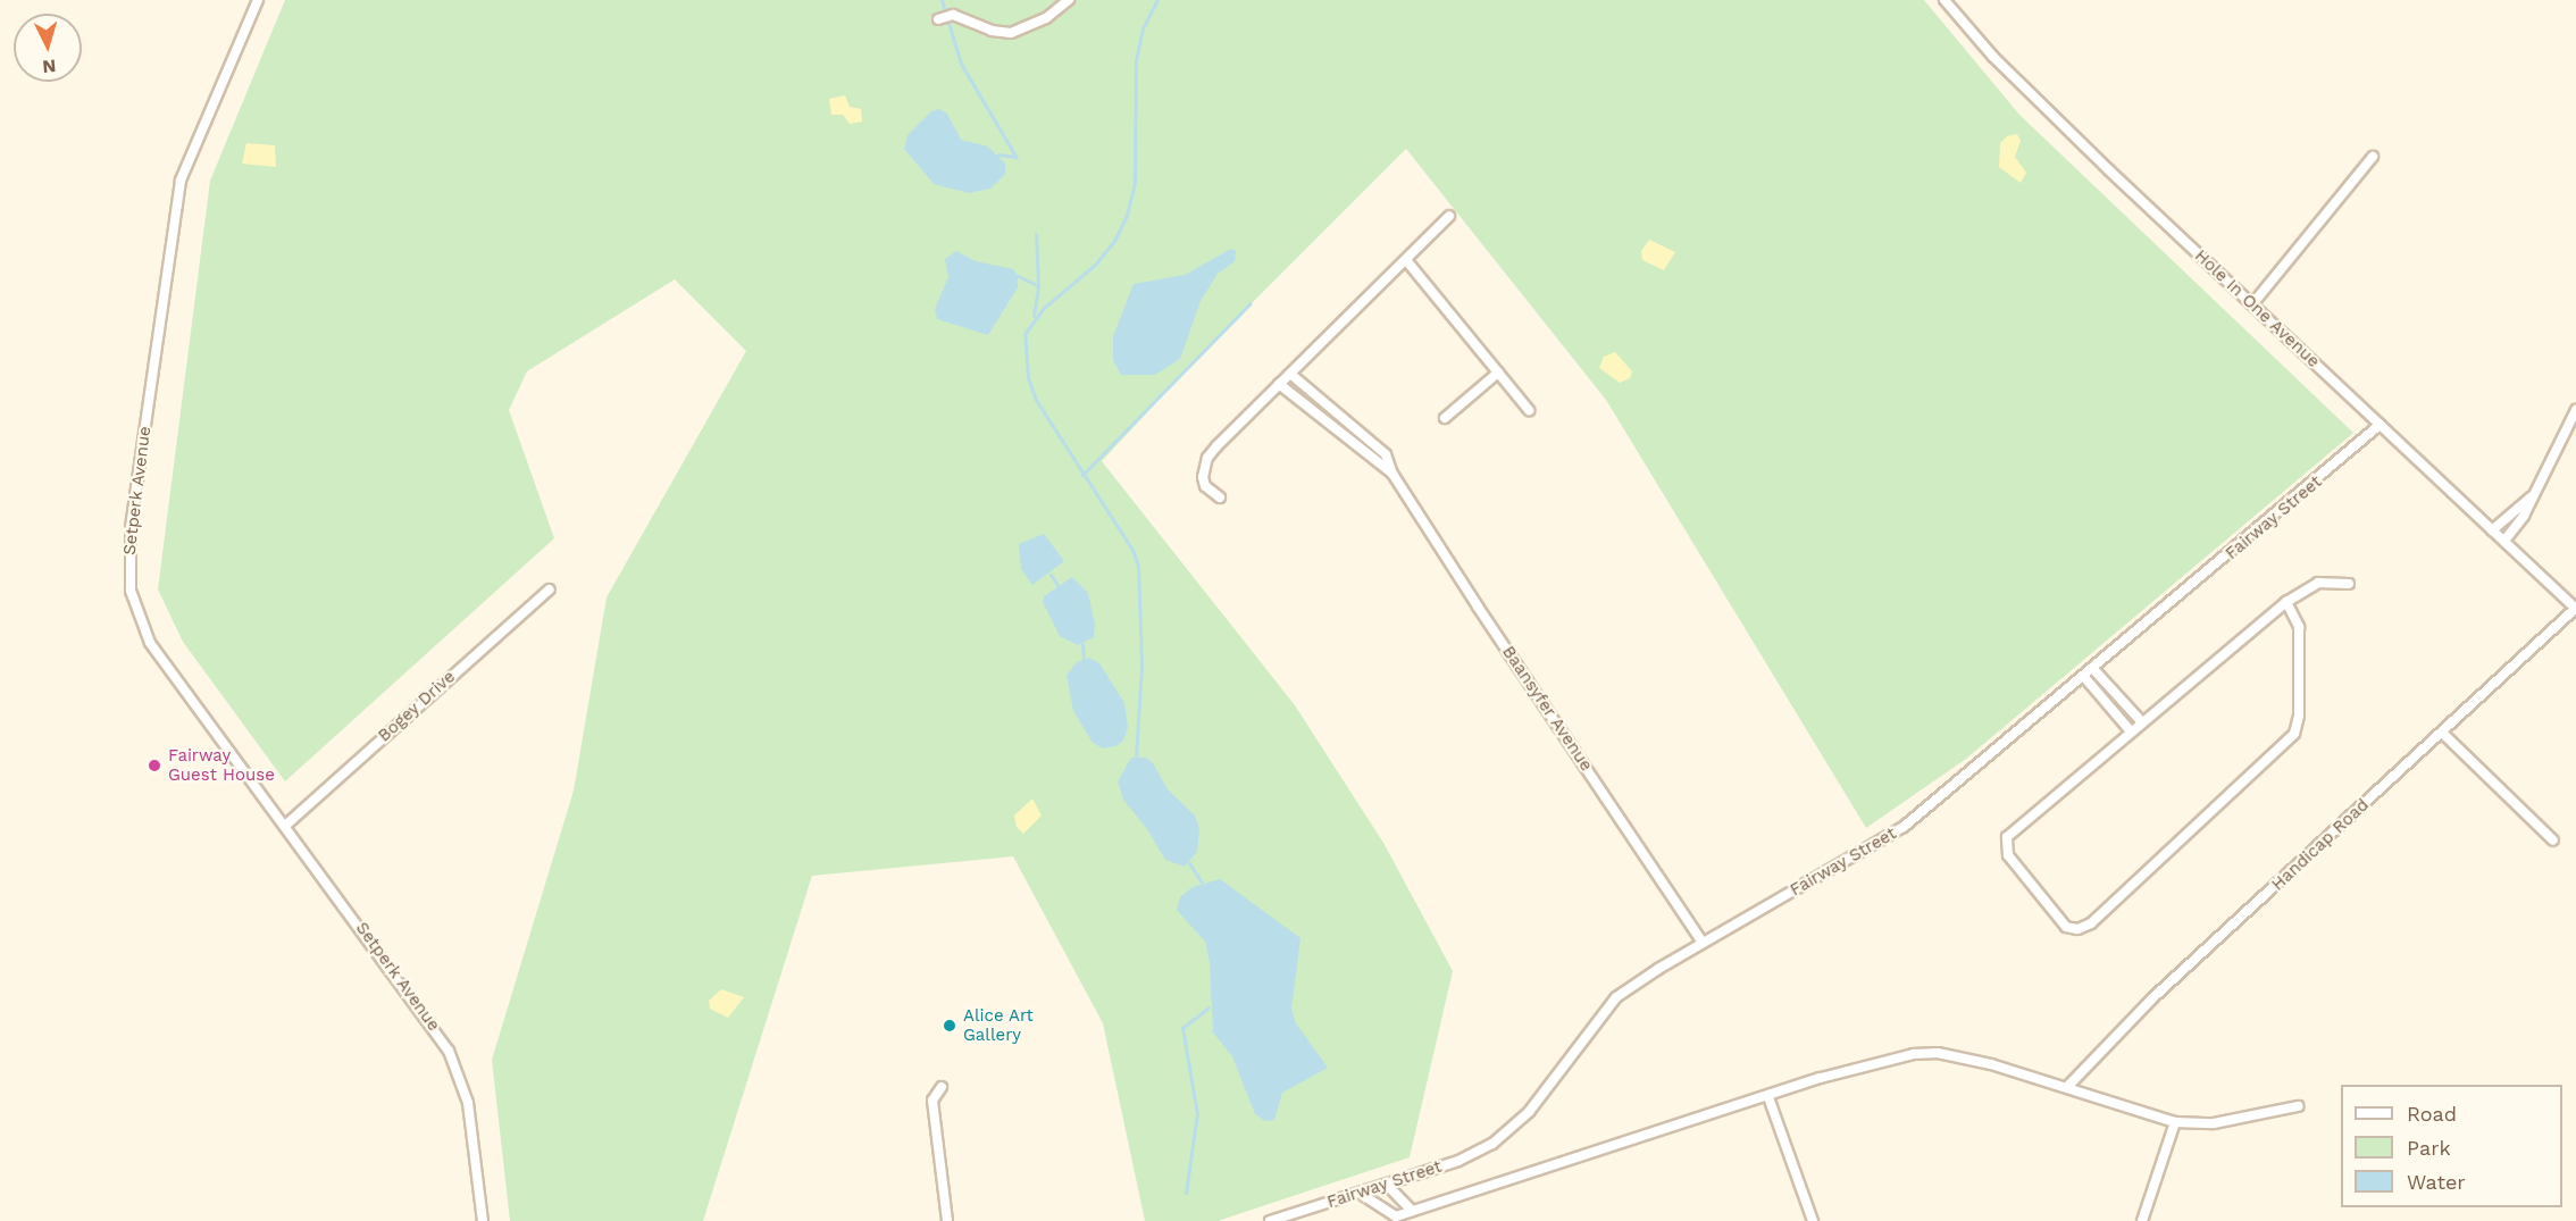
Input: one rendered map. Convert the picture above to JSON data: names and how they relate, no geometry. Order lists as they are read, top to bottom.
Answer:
{
  "streets": {
    "street": [
      "Hole In One Avenue",
      "Setperk Avenue",
      "Fairway Street",
      "Bogey Drive",
      "Baansyfer Avenue",
      "Handicap Road"
    ]
  },
  "crossings": [
    ["Hole In One Avenue", "Fairway Street"],
    ["Hole In One Avenue", "Handicap Road"],
    ["Setperk Avenue", "Bogey Drive"],
    ["Fairway Street", "Baansyfer Avenue"]
  ],
  "places": ["Fairway Guest House", "Alice Art Gallery"],
  "legend": ["Road", "Park", "Water"],
  "north": "bottom"
}
